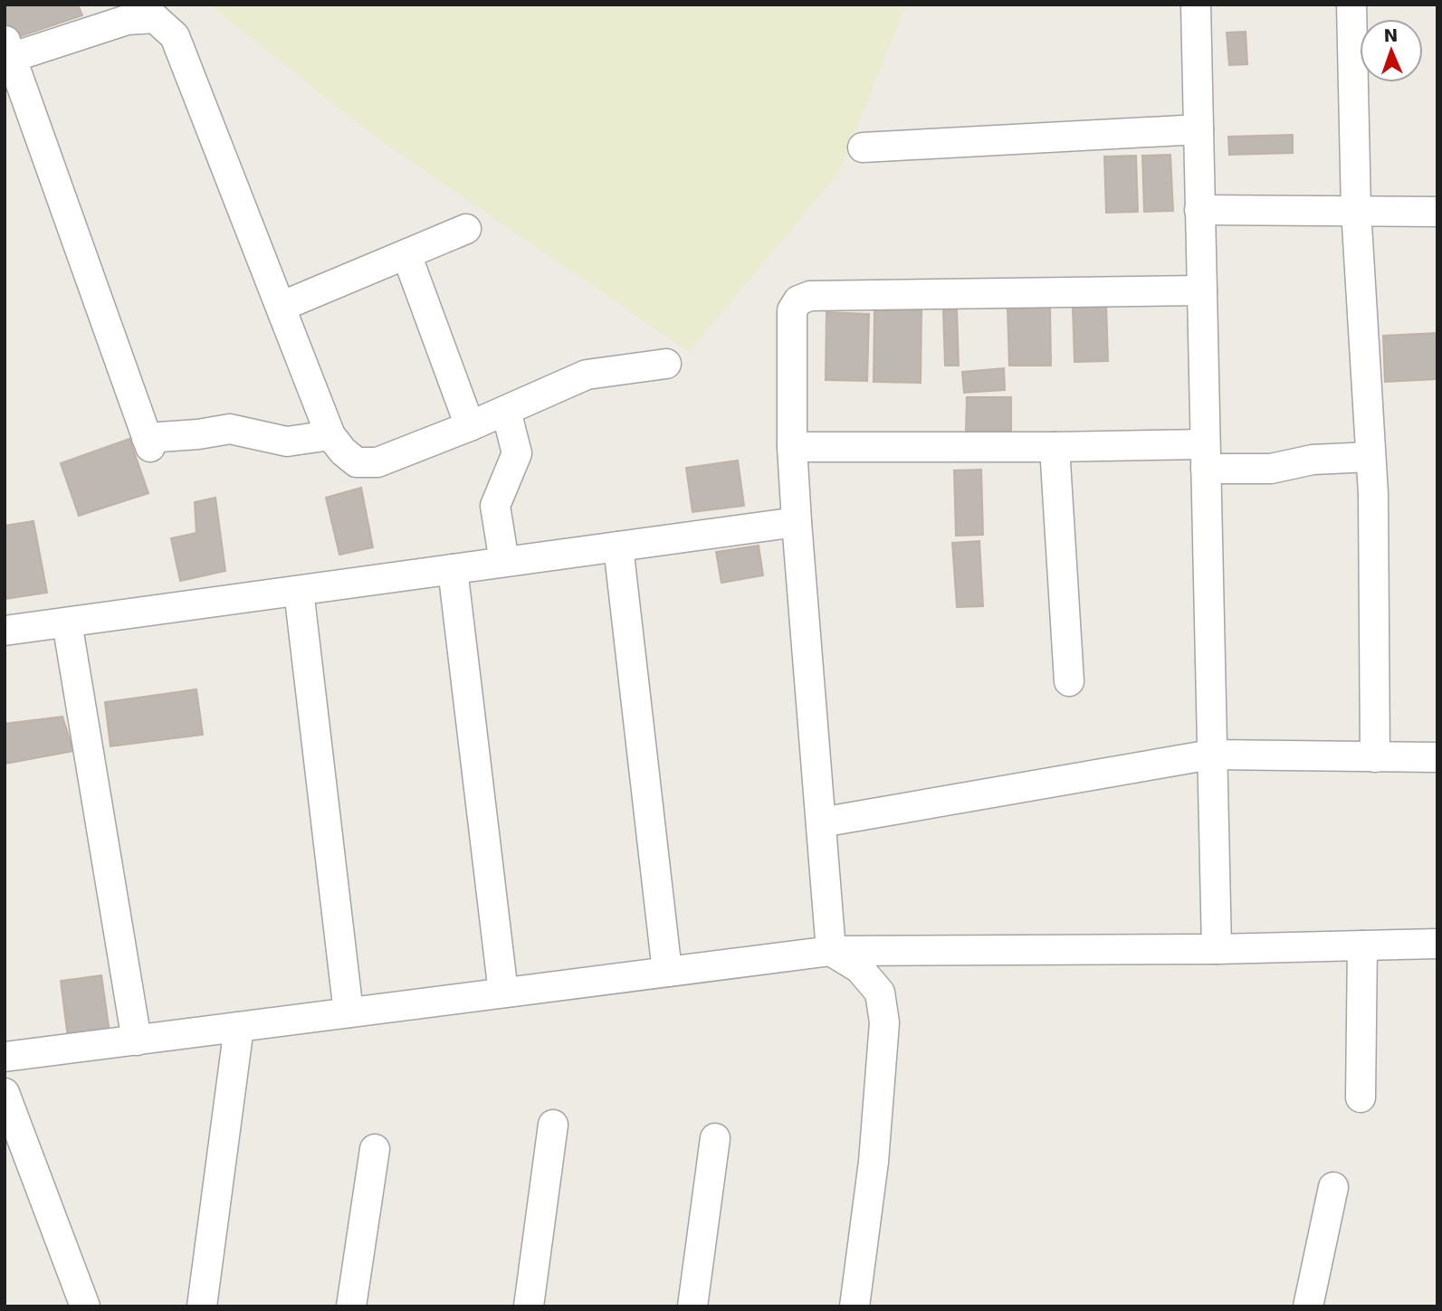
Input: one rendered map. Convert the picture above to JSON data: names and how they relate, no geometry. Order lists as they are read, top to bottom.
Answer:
{
  "north": "top"
}
